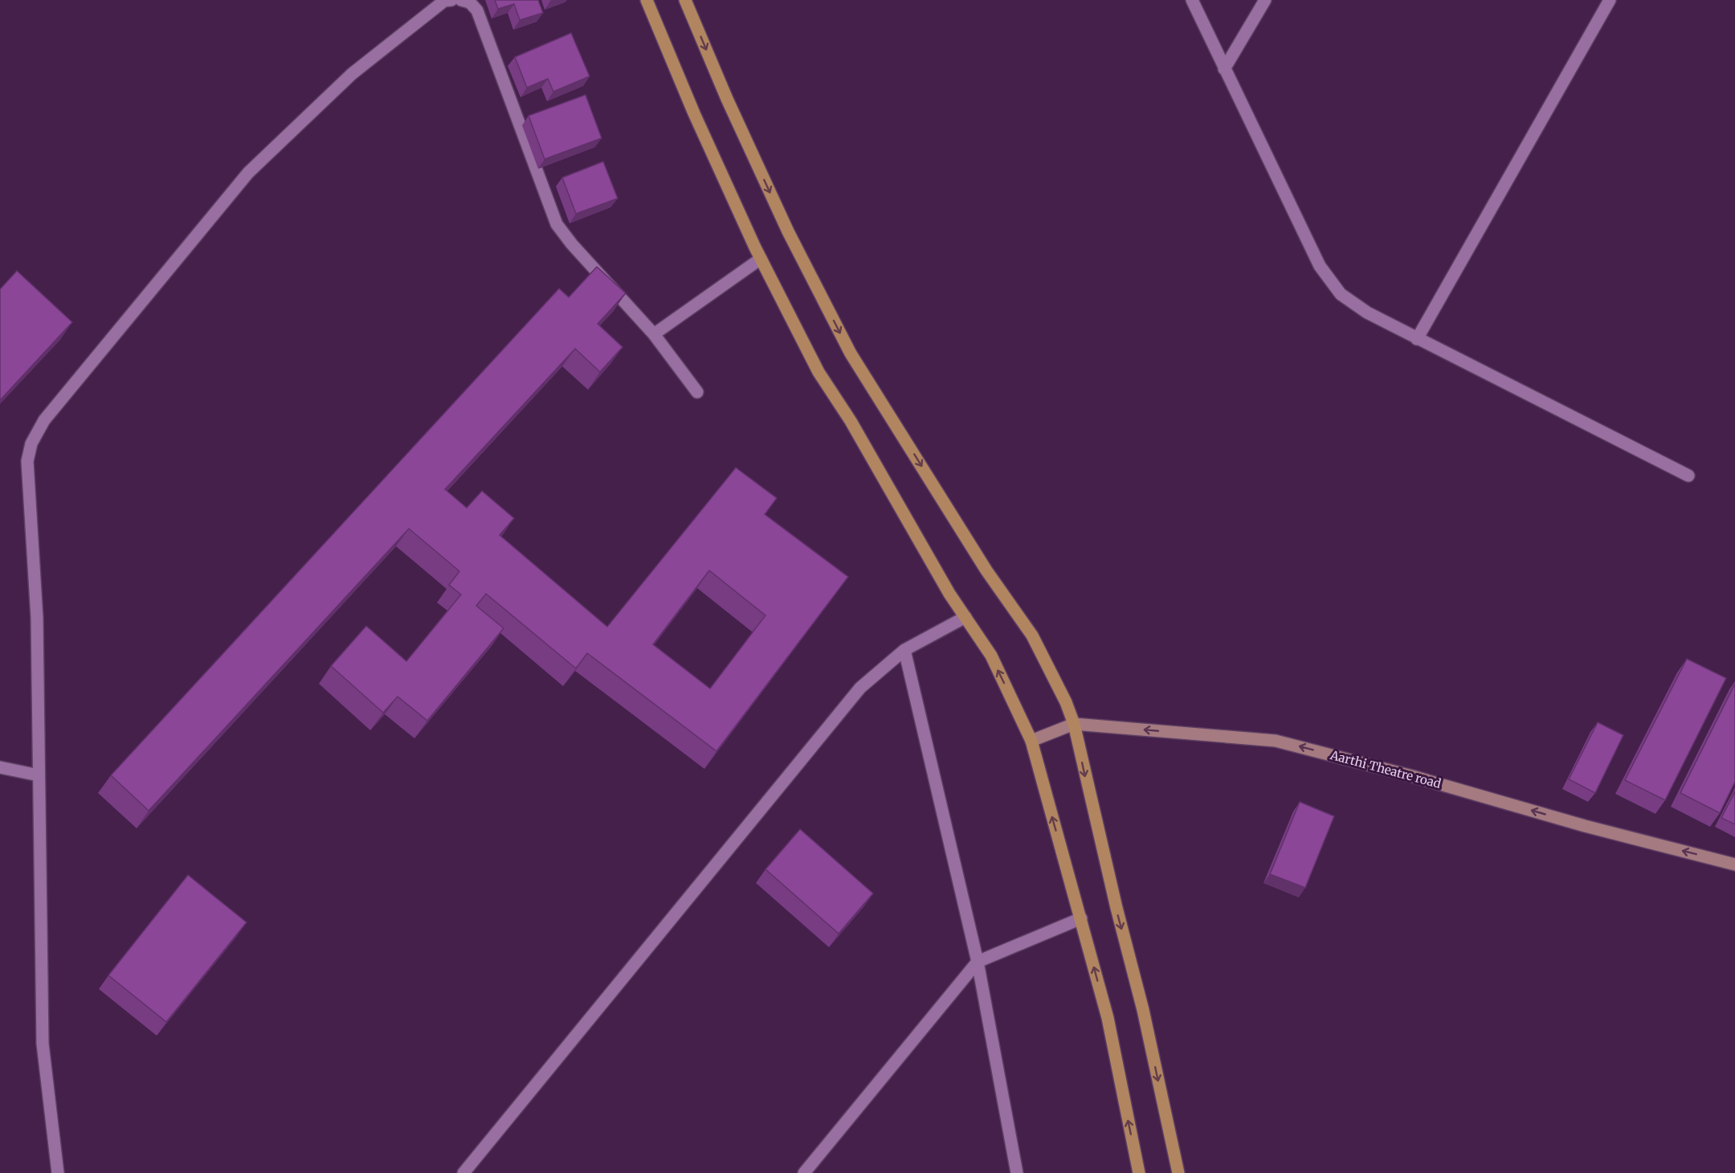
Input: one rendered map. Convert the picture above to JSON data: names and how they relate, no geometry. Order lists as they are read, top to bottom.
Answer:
{
  "streets": {
    "main road": ["Aarthi Theatre road"]
  },
  "one_way": ["Aarthi Theatre road"]
}
